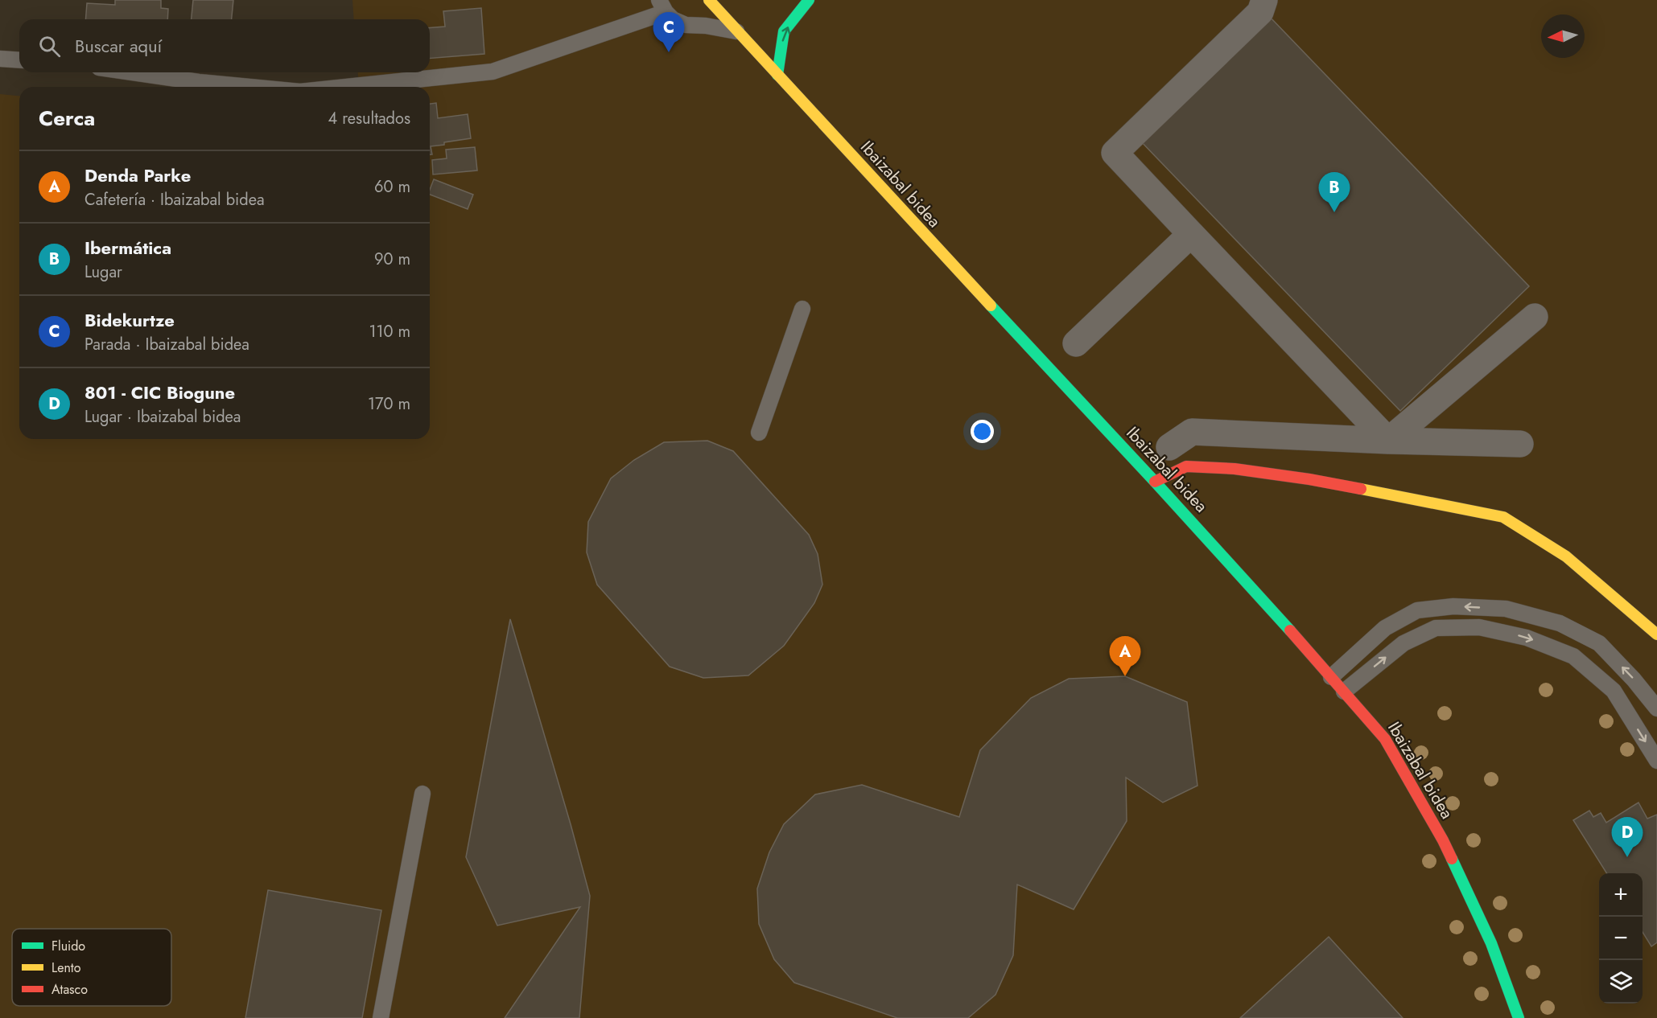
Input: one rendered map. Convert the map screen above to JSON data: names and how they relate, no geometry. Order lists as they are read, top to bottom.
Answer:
{
  "streets": {
    "street": ["Ibaizabal bidea"]
  },
  "legend": ["Fluido", "Lento", "Atasco"],
  "north": "left",
  "page": {
    "pins": [
      "C",
      "B",
      "A",
      "D"
    ],
    "search": "Buscar aquí",
    "heading": ["Cerca", "4 resultados"],
    "list": [
      {
        "mark": "A",
        "name": "Denda Parke",
        "note": "Cafetería · Ibaizabal bidea",
        "value": "60 m"
      },
      {
        "mark": "B",
        "name": "Ibermática",
        "note": "Lugar",
        "value": "90 m"
      },
      {
        "mark": "C",
        "name": "Bidekurtze",
        "note": "Parada · Ibaizabal bidea",
        "value": "110 m"
      },
      {
        "mark": "D",
        "name": "801 - CIC Biogune",
        "note": "Lugar · Ibaizabal bidea",
        "value": "170 m"
      }
    ],
    "map_buttons": ["+", "−"]
  }
}
